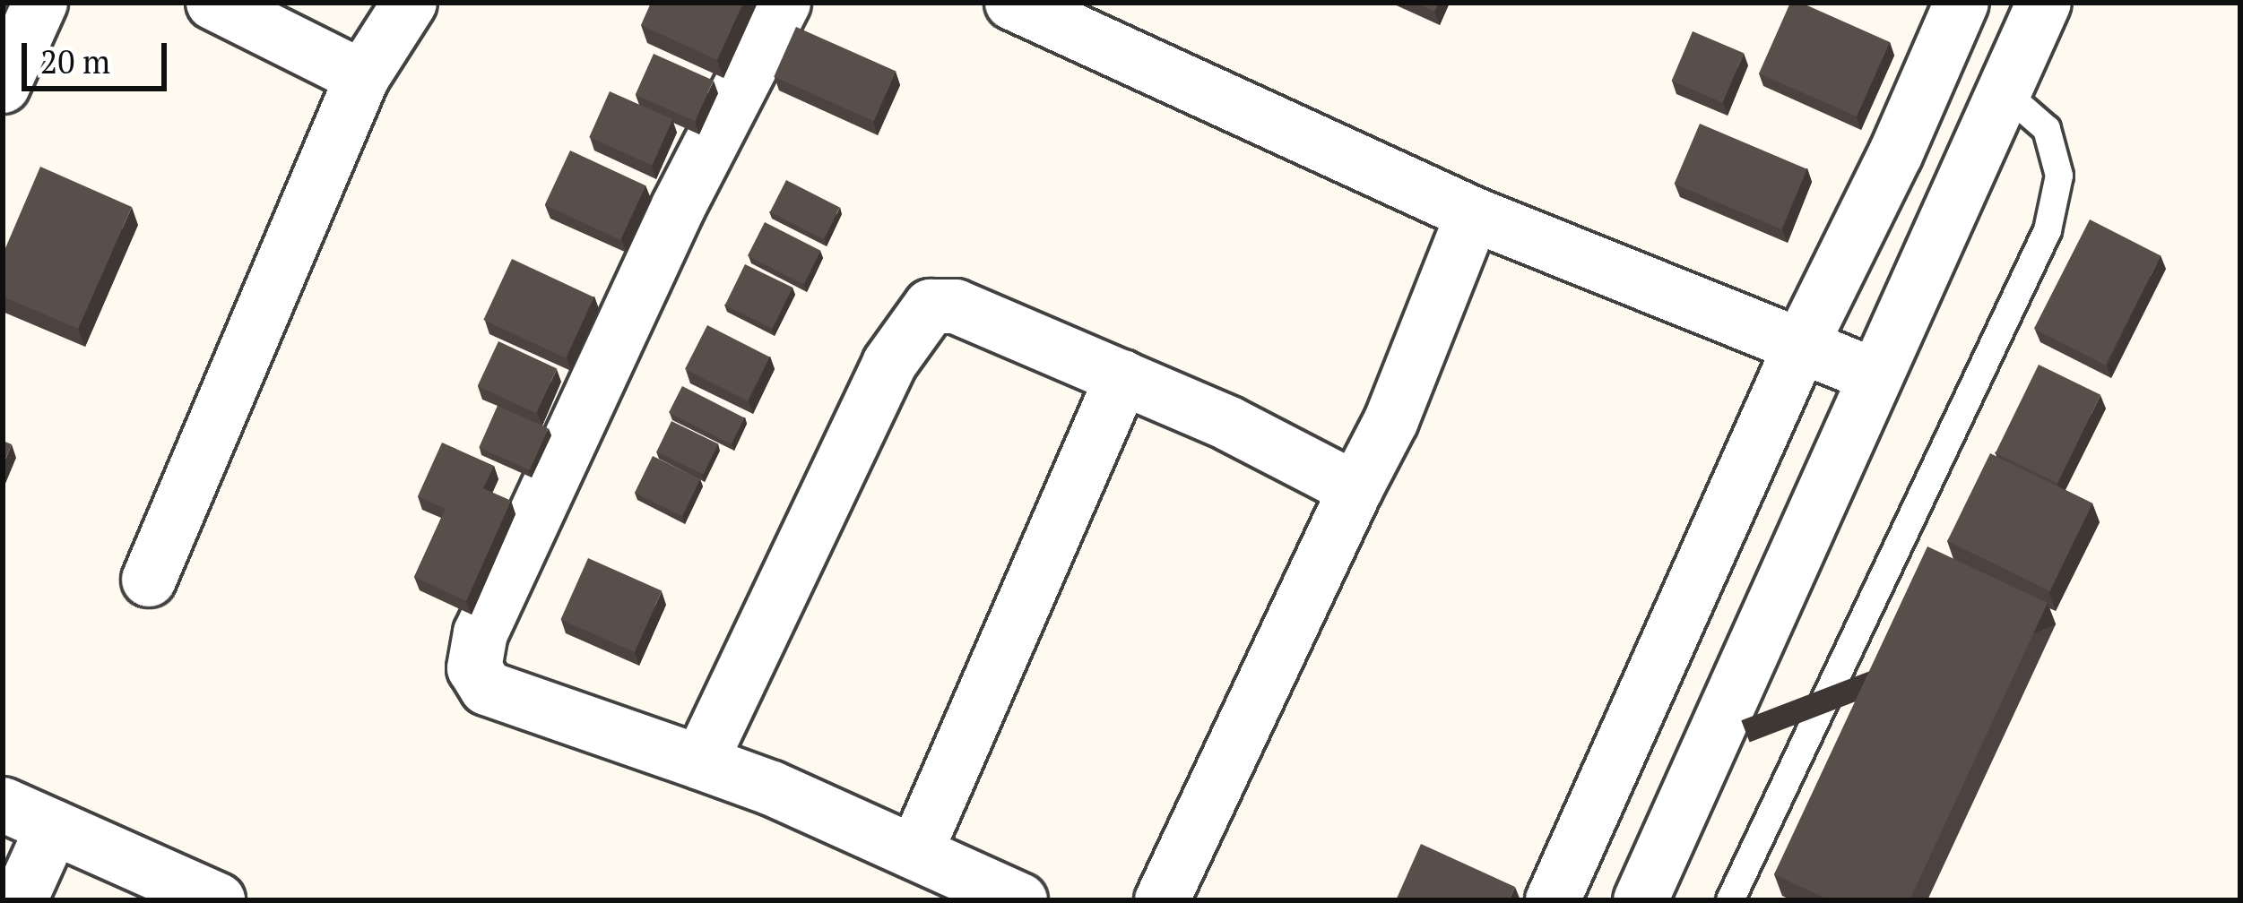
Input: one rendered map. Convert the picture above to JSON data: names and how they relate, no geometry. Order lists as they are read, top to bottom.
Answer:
{
  "scale_bar": "20 m"
}
